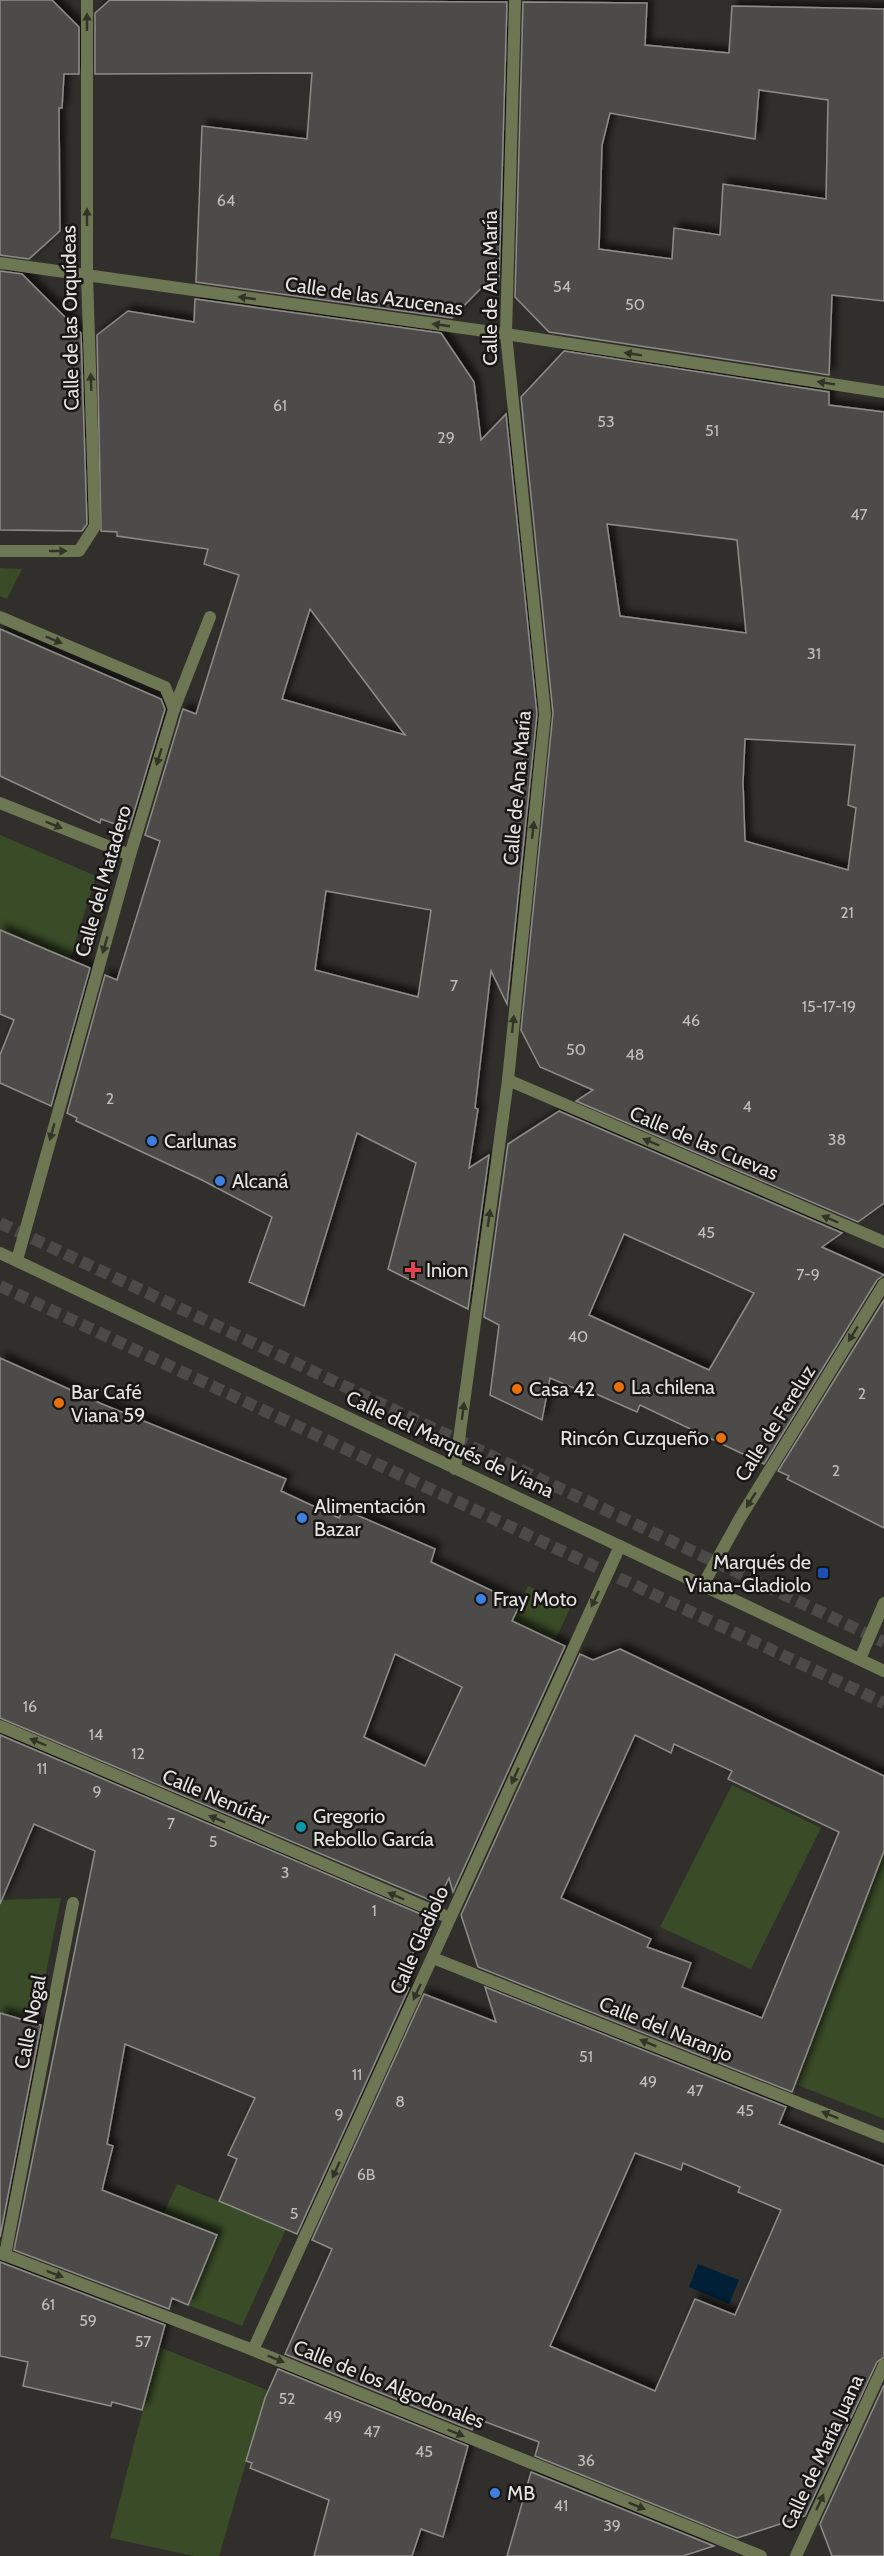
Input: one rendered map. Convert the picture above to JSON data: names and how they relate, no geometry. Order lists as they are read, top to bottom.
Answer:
{
  "streets": {
    "street": [
      "Calle de Ana María",
      "Calle de las Azucenas",
      "Calle de las Orquídeas",
      "Calle del Matadero",
      "Calle de las Cuevas",
      "Calle de Fereluz",
      "Calle del Marqués de Viana",
      "Calle Nenúfar",
      "Calle Gladiolo",
      "Calle Nogal",
      "Calle del Naranjo",
      "Calle de los Algodonales",
      "Calle de María Juana"
    ]
  },
  "crossings": [
    ["Calle de Ana María", "Calle de las Azucenas"],
    ["Calle de Ana María", "Calle de las Cuevas"],
    ["Calle de Ana María", "Calle del Marqués de Viana"],
    ["Calle de las Azucenas", "Calle de las Orquídeas"],
    ["Calle del Matadero", "Calle del Marqués de Viana"],
    ["Calle de Fereluz", "Calle del Marqués de Viana"],
    ["Calle del Marqués de Viana", "Calle Gladiolo"],
    ["Calle Nenúfar", "Calle Gladiolo"],
    ["Calle Gladiolo", "Calle del Naranjo"],
    ["Calle Gladiolo", "Calle de los Algodonales"],
    ["Calle Nogal", "Calle de los Algodonales"]
  ],
  "one_way": [
    "Calle de Ana María",
    "Calle de las Azucenas",
    "Calle de las Orquídeas",
    "Calle del Matadero",
    "Calle de las Cuevas",
    "Calle de Fereluz",
    "Calle Nenúfar",
    "Calle Gladiolo",
    "Calle del Naranjo",
    "Calle de los Algodonales",
    "Calle de María Juana"
  ],
  "places": {
    "other": [
      "Carlunas",
      "Alcaná",
      "La chilena",
      "Casa 42",
      "Bar Café Viana 59",
      "Rincón Cuzqueño",
      "Alimentación Bazar",
      "Fray Moto",
      "Gregorio Rebollo García",
      "MB"
    ],
    "health": ["Inion"],
    "transit": ["Marqués de Viana-Gladiolo"]
  },
  "house_numbers": [
    "64",
    "54",
    "50",
    "61",
    "53",
    "51",
    "29",
    "47",
    "31",
    "21",
    "7",
    "15-17-19",
    "46",
    "50",
    "48",
    "2",
    "4",
    "38",
    "45",
    "7-9",
    "40",
    "2",
    "2",
    "16",
    "14",
    "12",
    "11",
    "9",
    "7",
    "5",
    "3",
    "1",
    "51",
    "11",
    "49",
    "47",
    "8",
    "45",
    "9",
    "6B",
    "5",
    "61",
    "59",
    "57",
    "52",
    "49",
    "47",
    "45",
    "36",
    "41",
    "39"
  ]
}
